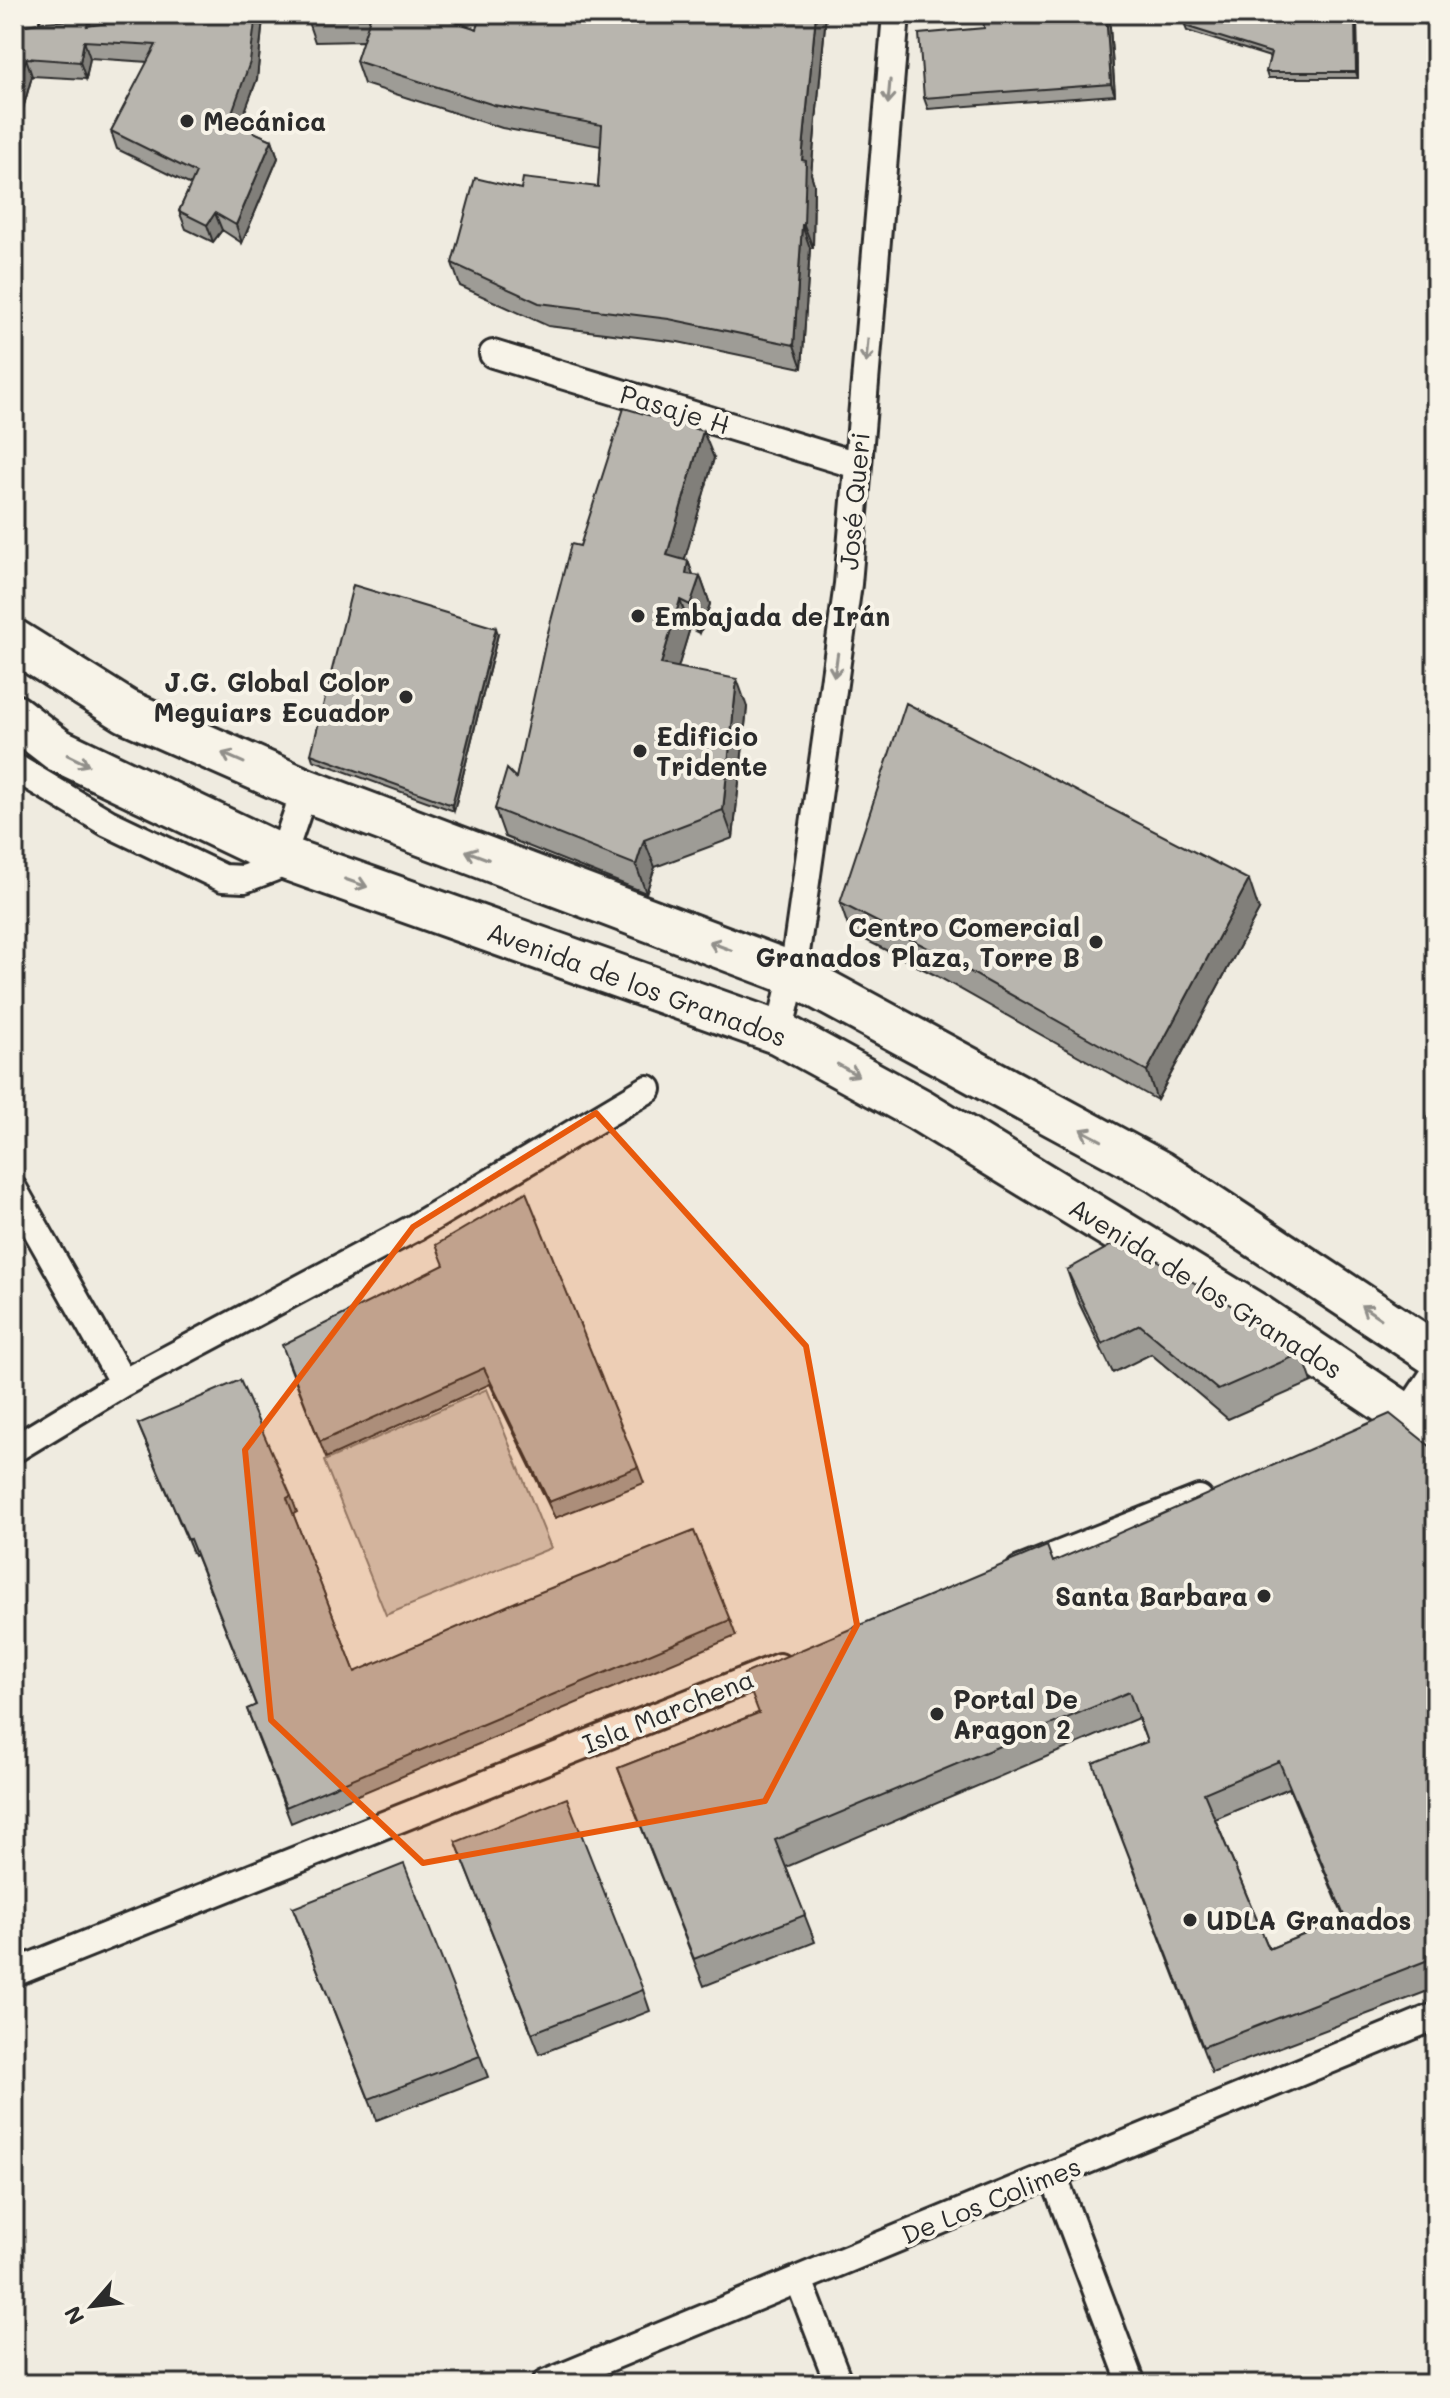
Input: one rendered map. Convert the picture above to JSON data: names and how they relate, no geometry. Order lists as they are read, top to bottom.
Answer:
{
  "streets": {
    "main road": ["Avenida de los Granados"],
    "street": [
      "Pasaje H",
      "José Queri",
      "Isla Marchena",
      "De Los Colimes"
    ]
  },
  "crossings": [
    ["Pasaje H", "José Queri"],
    ["José Queri", "Avenida de los Granados"]
  ],
  "one_way": ["José Queri"],
  "places": [
    "Mecánica",
    "Embajada de Irán",
    "J.G. Global Color Meguiars Ecuador",
    "Edificio Tridente",
    "Centro Comercial Granados Plaza, Torre B",
    "Santa Barbara",
    "Portal De Aragon 2",
    "UDLA Granados"
  ],
  "north": "bottom left"
}
